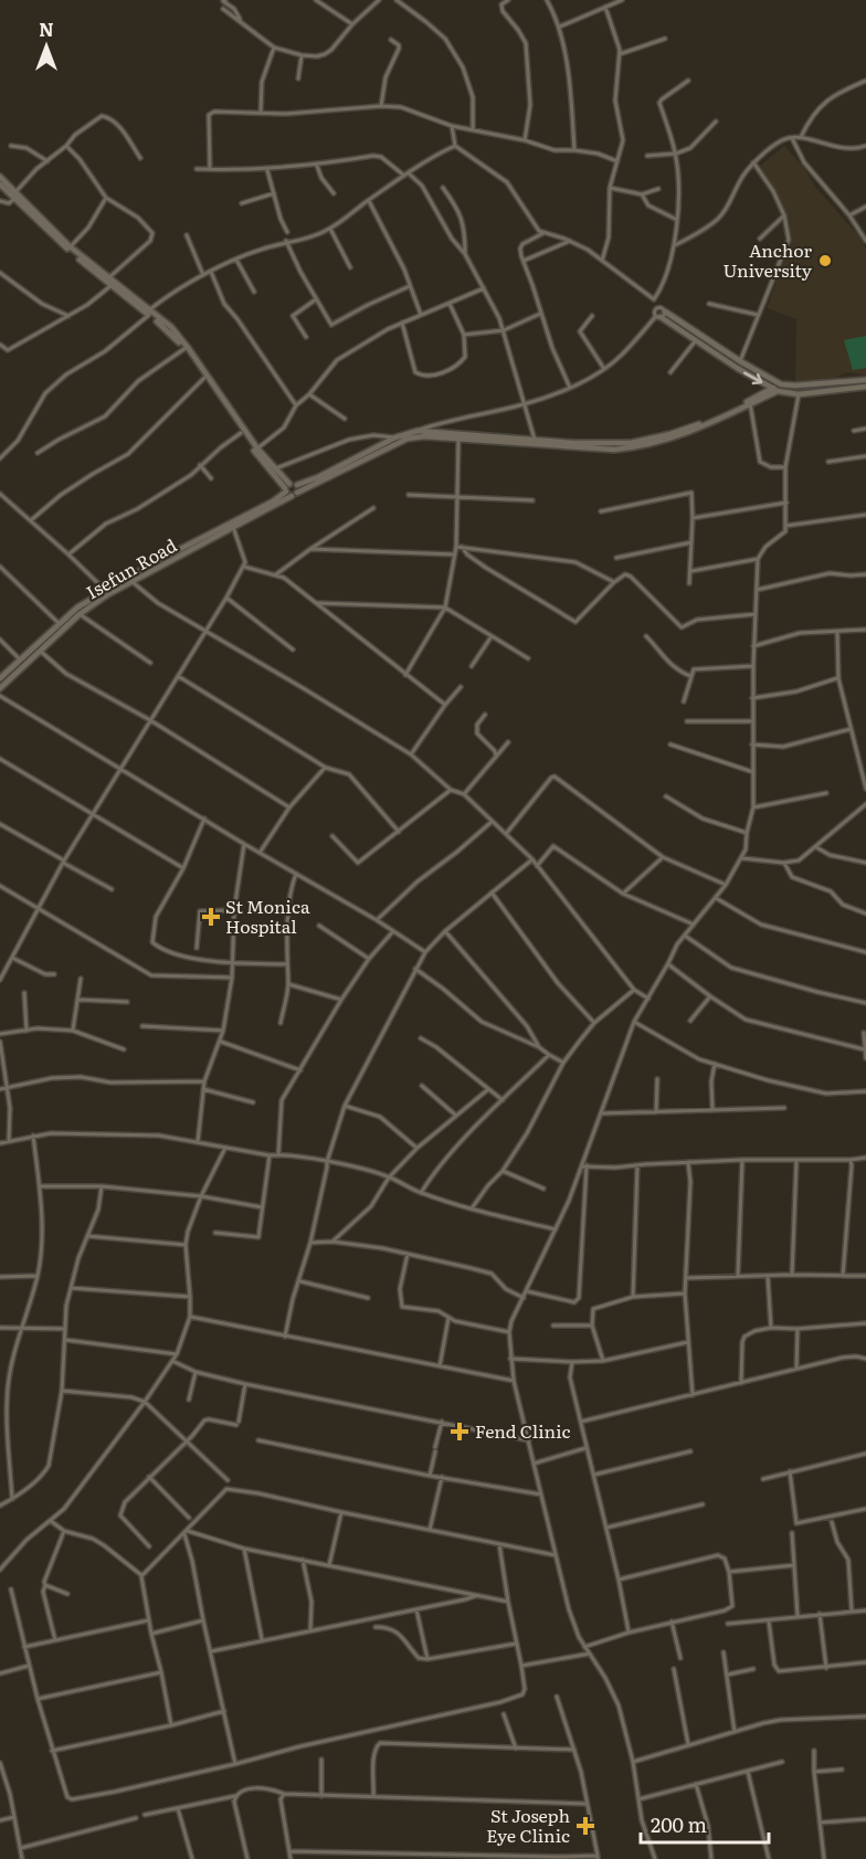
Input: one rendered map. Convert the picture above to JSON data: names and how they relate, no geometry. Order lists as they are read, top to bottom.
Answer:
{
  "streets": {
    "street": ["Isefun Road"]
  },
  "places": {
    "other": ["Anchor University"],
    "health": ["St Monica Hospital", "Fend Clinic", "St Joseph Eye Clinic"]
  },
  "scale_bar": "200 m",
  "north": "top"
}
